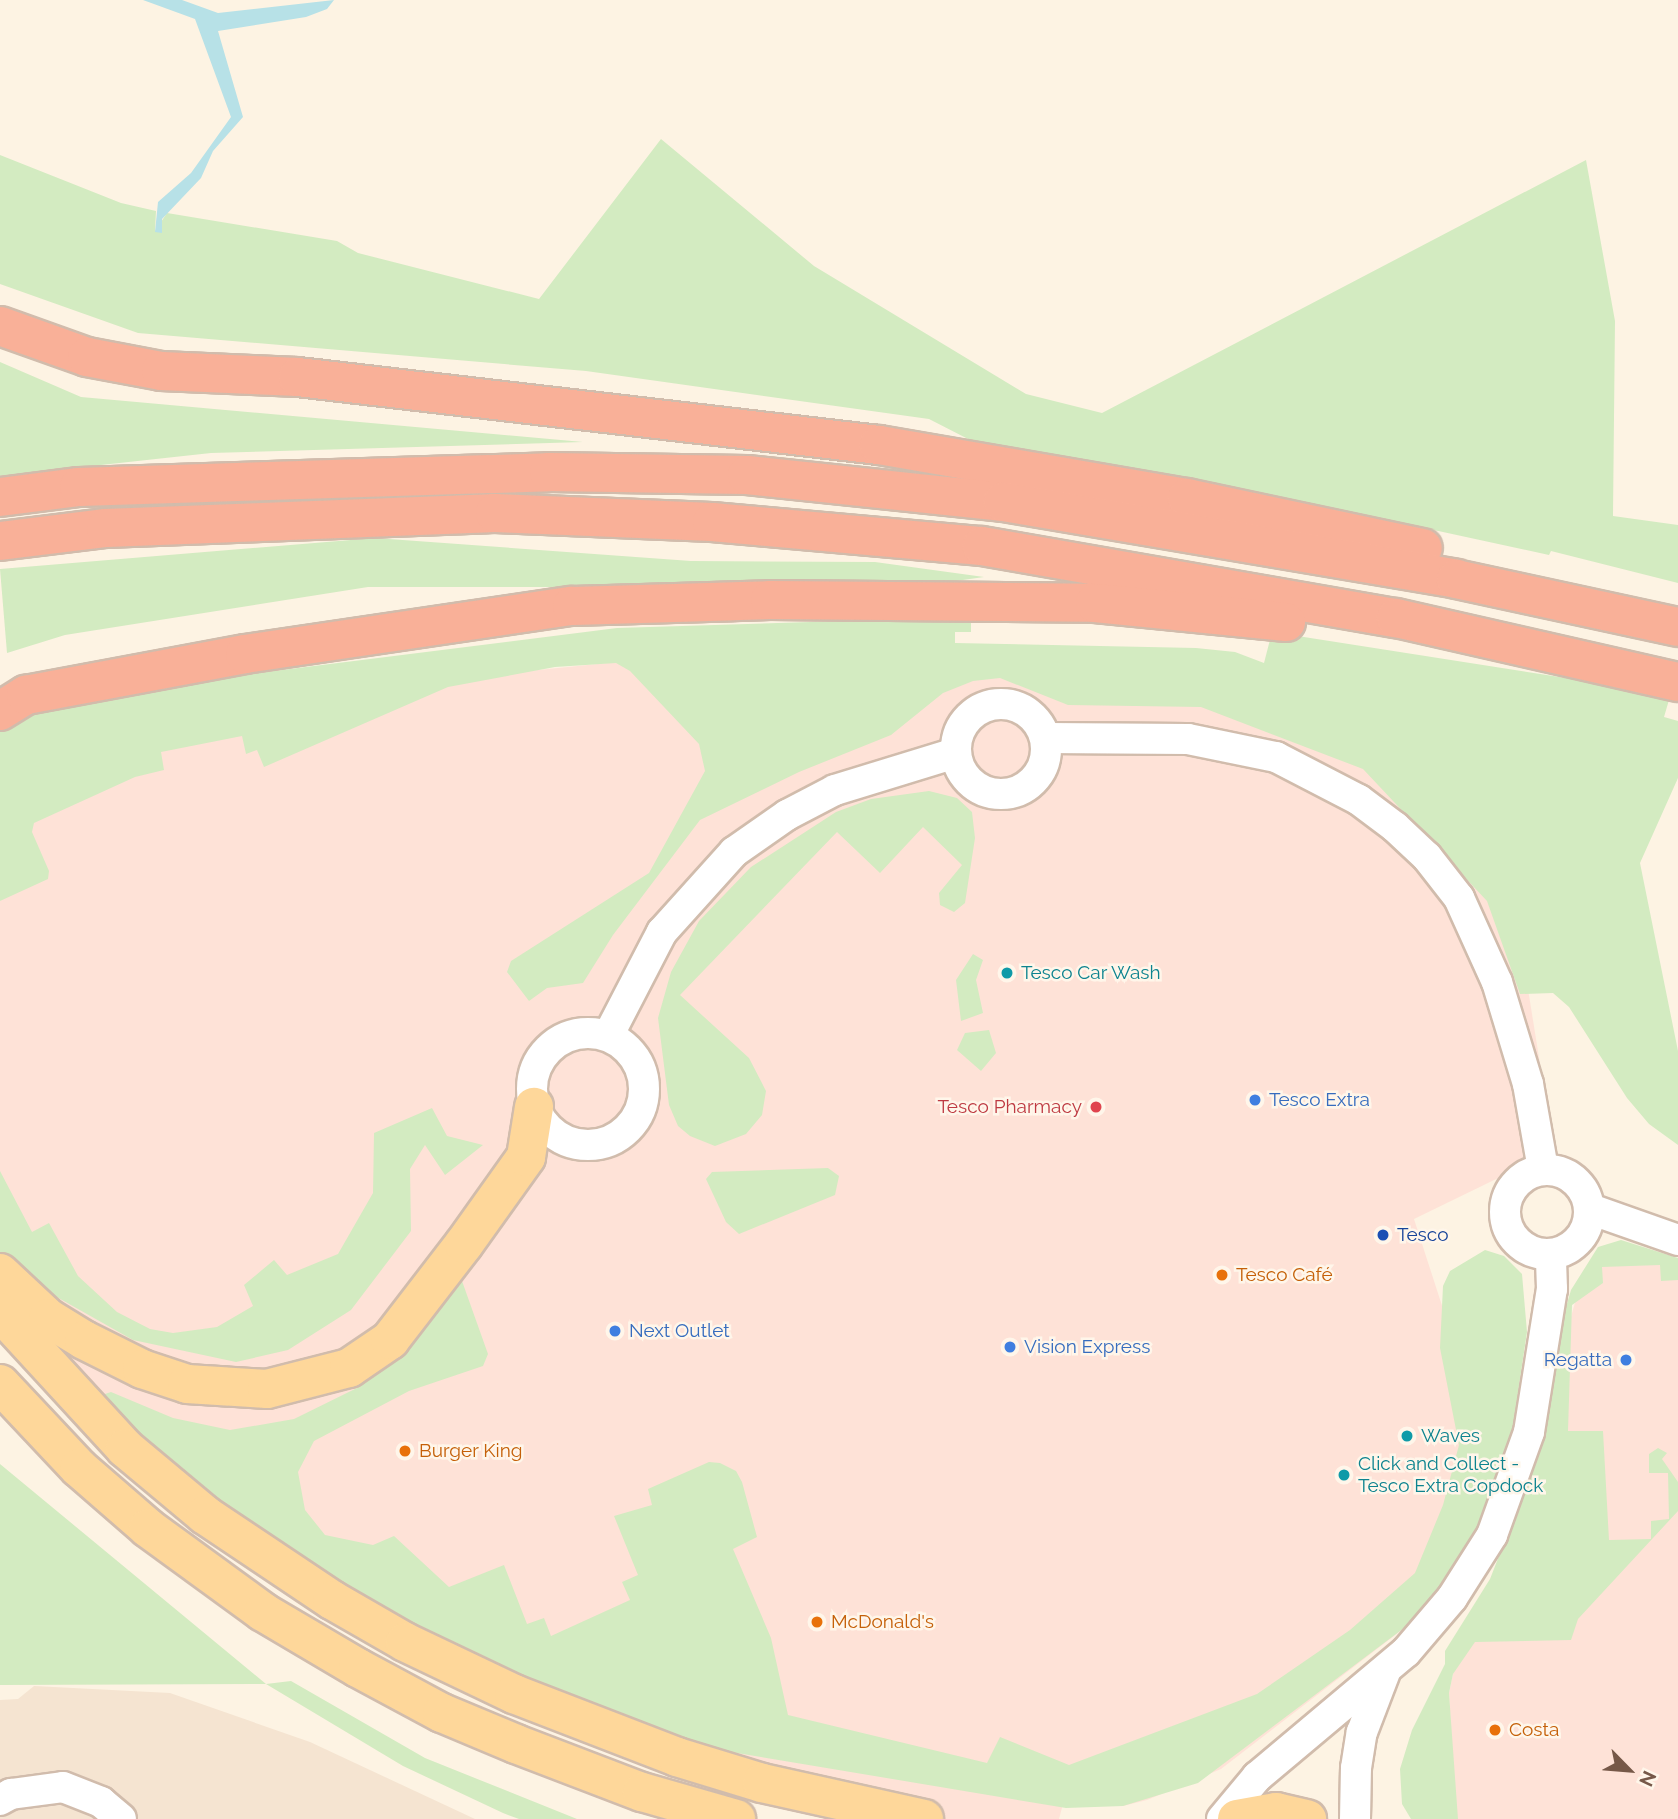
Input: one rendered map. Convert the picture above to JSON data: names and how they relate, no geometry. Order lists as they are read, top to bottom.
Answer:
{
  "places": [
    "Tesco Car Wash",
    "Tesco Extra",
    "Tesco Pharmacy",
    "Tesco",
    "Tesco Café",
    "Next Outlet",
    "Vision Express",
    "Regatta",
    "Waves",
    "Burger King",
    "Click and Collect - Tesco Extra Copdock",
    "McDonald's",
    "Costa"
  ],
  "north": "bottom right"
}
